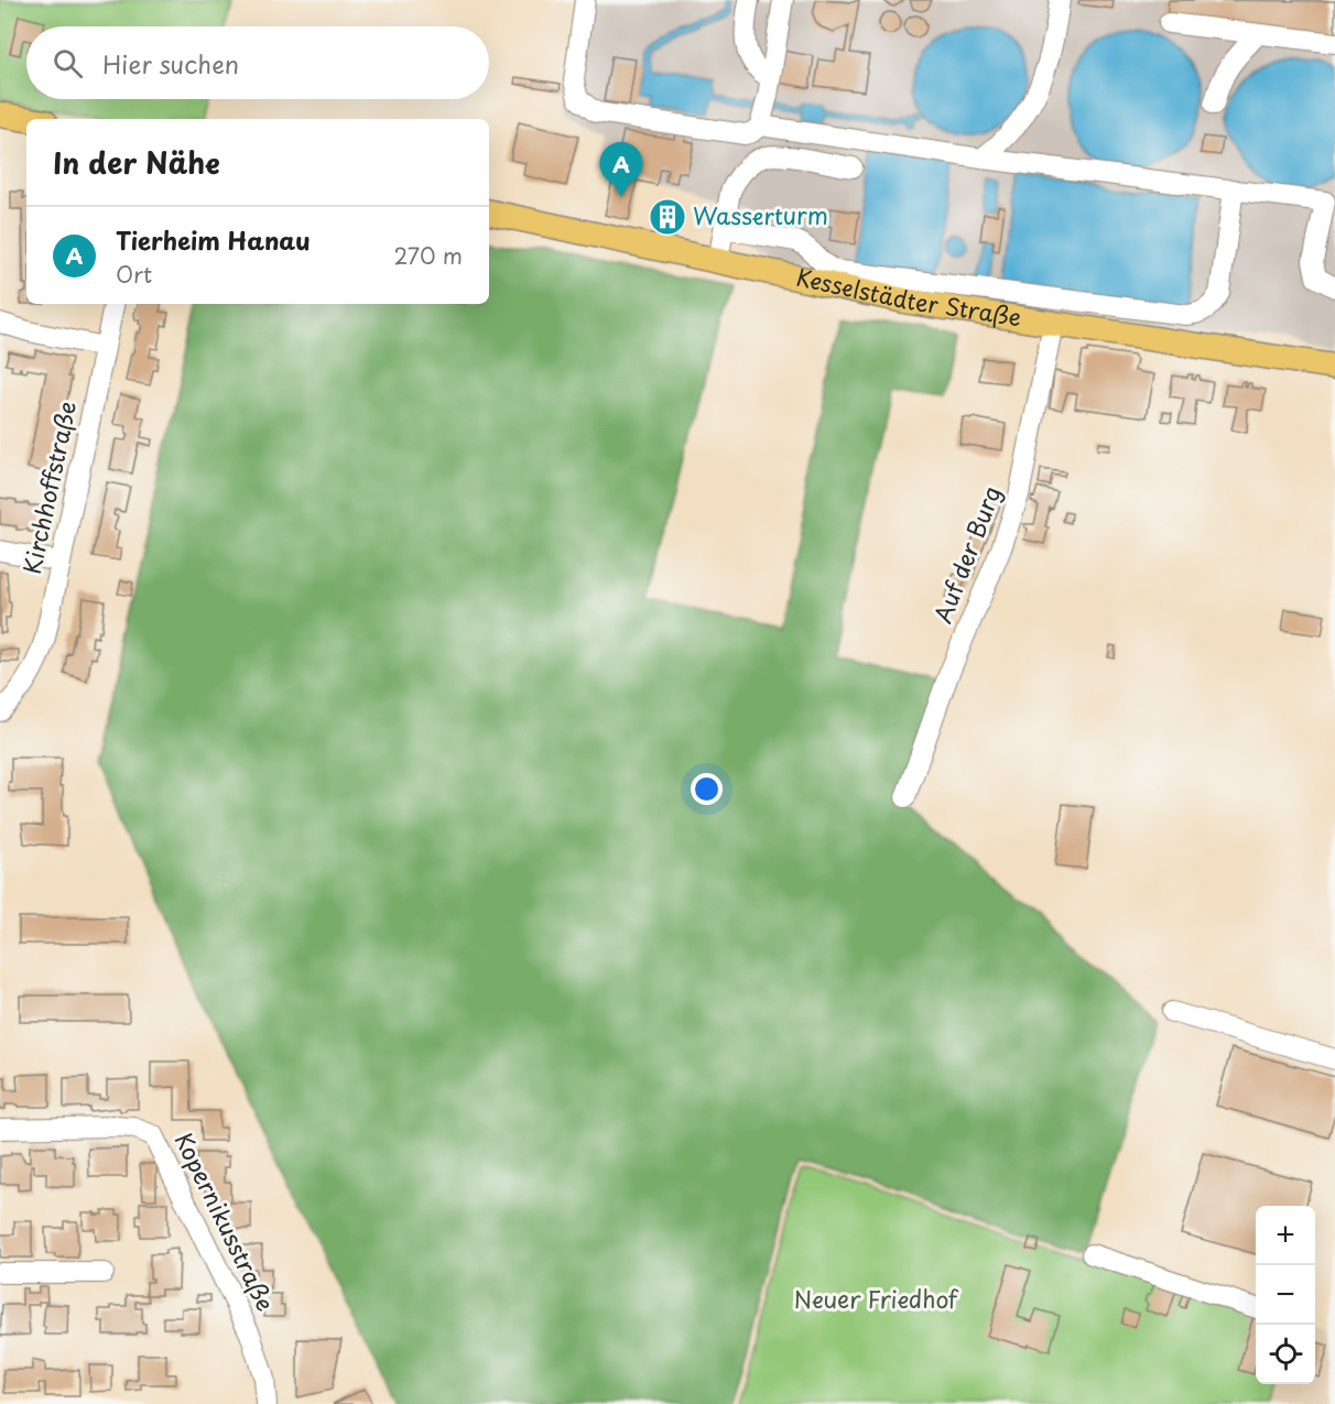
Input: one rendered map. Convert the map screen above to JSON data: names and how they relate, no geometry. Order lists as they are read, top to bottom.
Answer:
{
  "streets": {
    "main road": ["Kesselstädter Straße"],
    "street": ["Kirchhoffstraße", "Auf der Burg", "Kopernikusstraße"]
  },
  "crossings": [
    ["Kesselstädter Straße", "Auf der Burg"]
  ],
  "parks": ["Neuer Friedhof"],
  "places": {
    "building": ["Wasserturm"]
  },
  "page": {
    "search": "Hier suchen",
    "heading": "In der Nähe",
    "pins": "A",
    "list": [
      {
        "mark": "A",
        "name": "Tierheim Hanau",
        "note": "Ort",
        "value": "270 m"
      }
    ],
    "map_buttons": ["+", "−"]
  }
}
